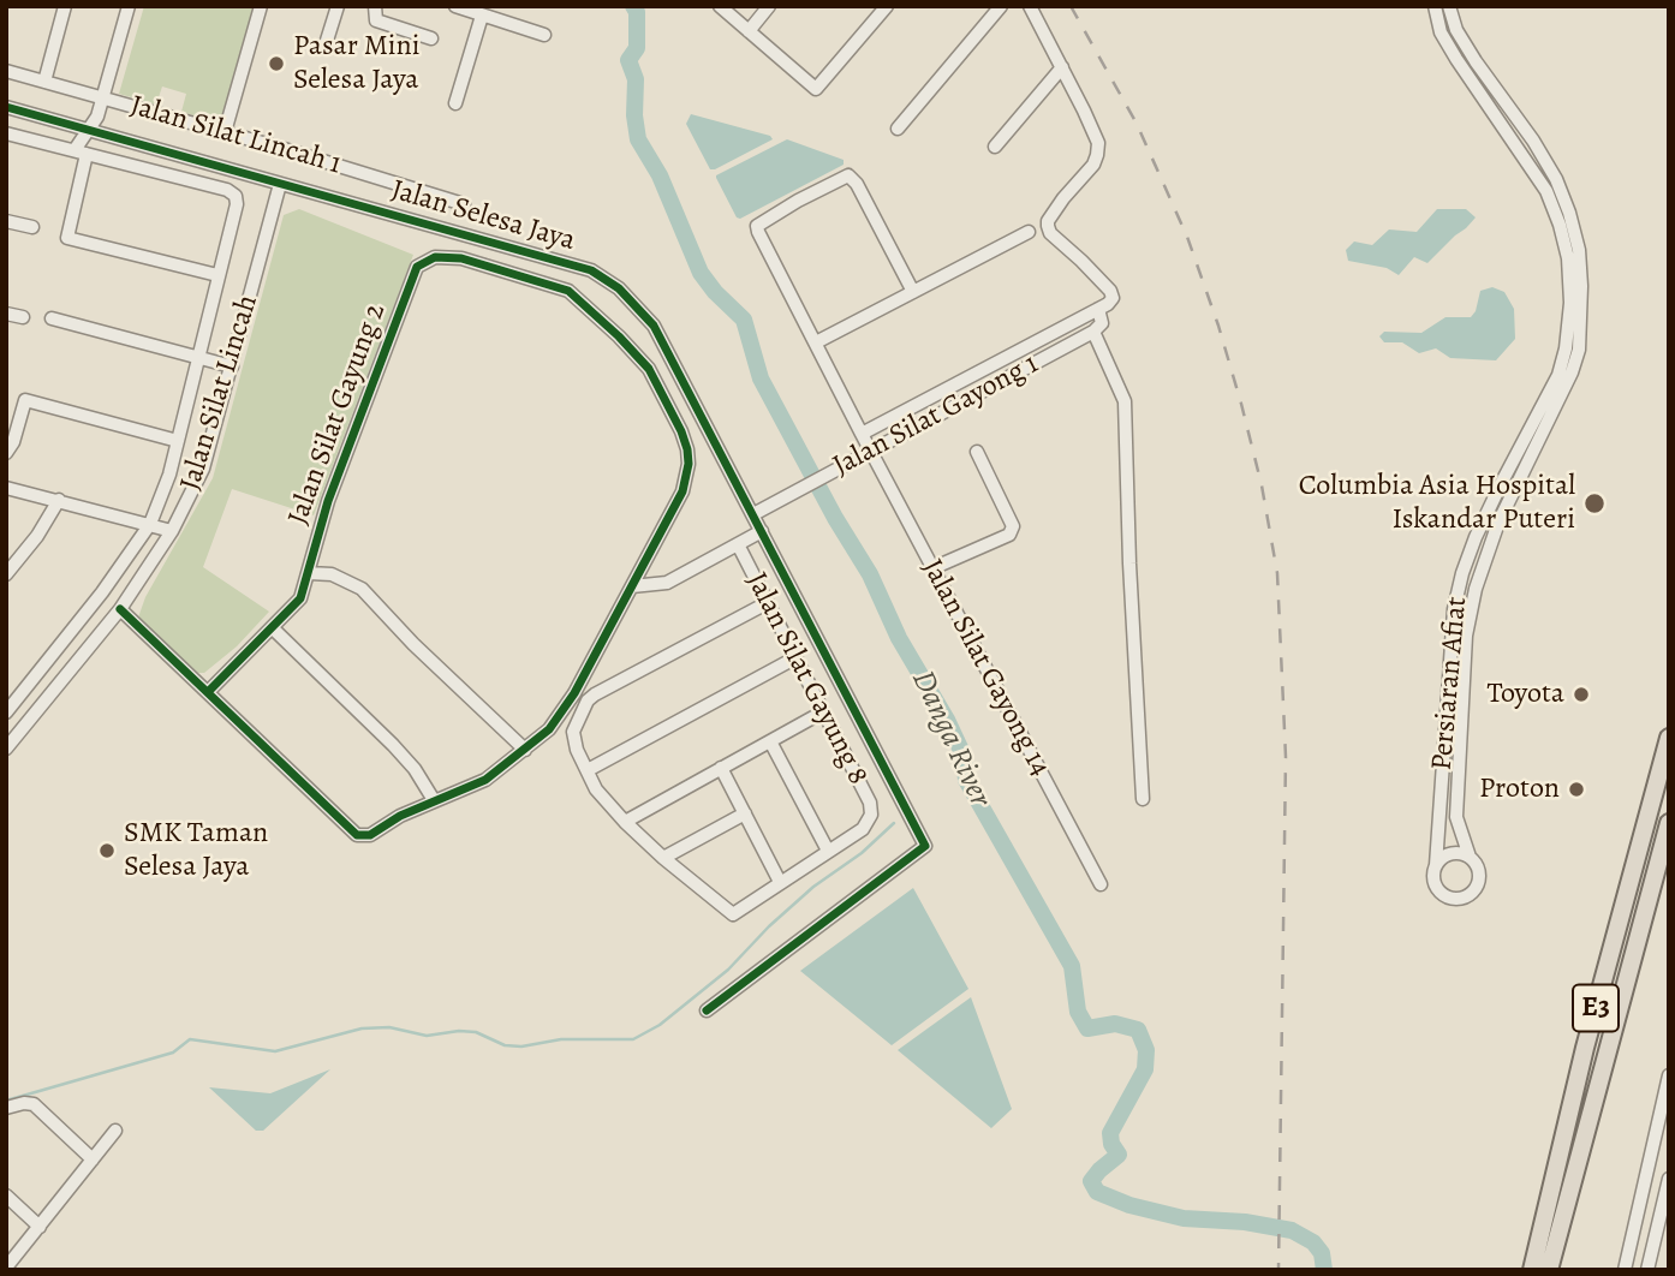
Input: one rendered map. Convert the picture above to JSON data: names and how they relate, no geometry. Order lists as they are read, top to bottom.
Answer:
{
  "streets": {
    "highway": ["E3"],
    "street": [
      "Jalan Silat Lincah 1",
      "Jalan Selesa Jaya",
      "Jalan Silat Lincah",
      "Jalan Silat Gayung 2",
      "Jalan Silat Gayong 1",
      "Jalan Silat Gayong 14",
      "Jalan Silat Gayung 8",
      "Persiaran Afiat"
    ]
  },
  "crossings": [
    ["Jalan Selesa Jaya", "Jalan Silat Lincah"],
    ["Jalan Selesa Jaya", "Jalan Silat Gayong 1"],
    ["Jalan Silat Gayong 1", "Jalan Silat Gayong 14"]
  ],
  "water": ["Danga River"],
  "places": [
    "Pasar Mini Selesa Jaya",
    "Columbia Asia Hospital Iskandar Puteri",
    "Toyota",
    "Proton",
    "SMK Taman Selesa Jaya"
  ]
}
